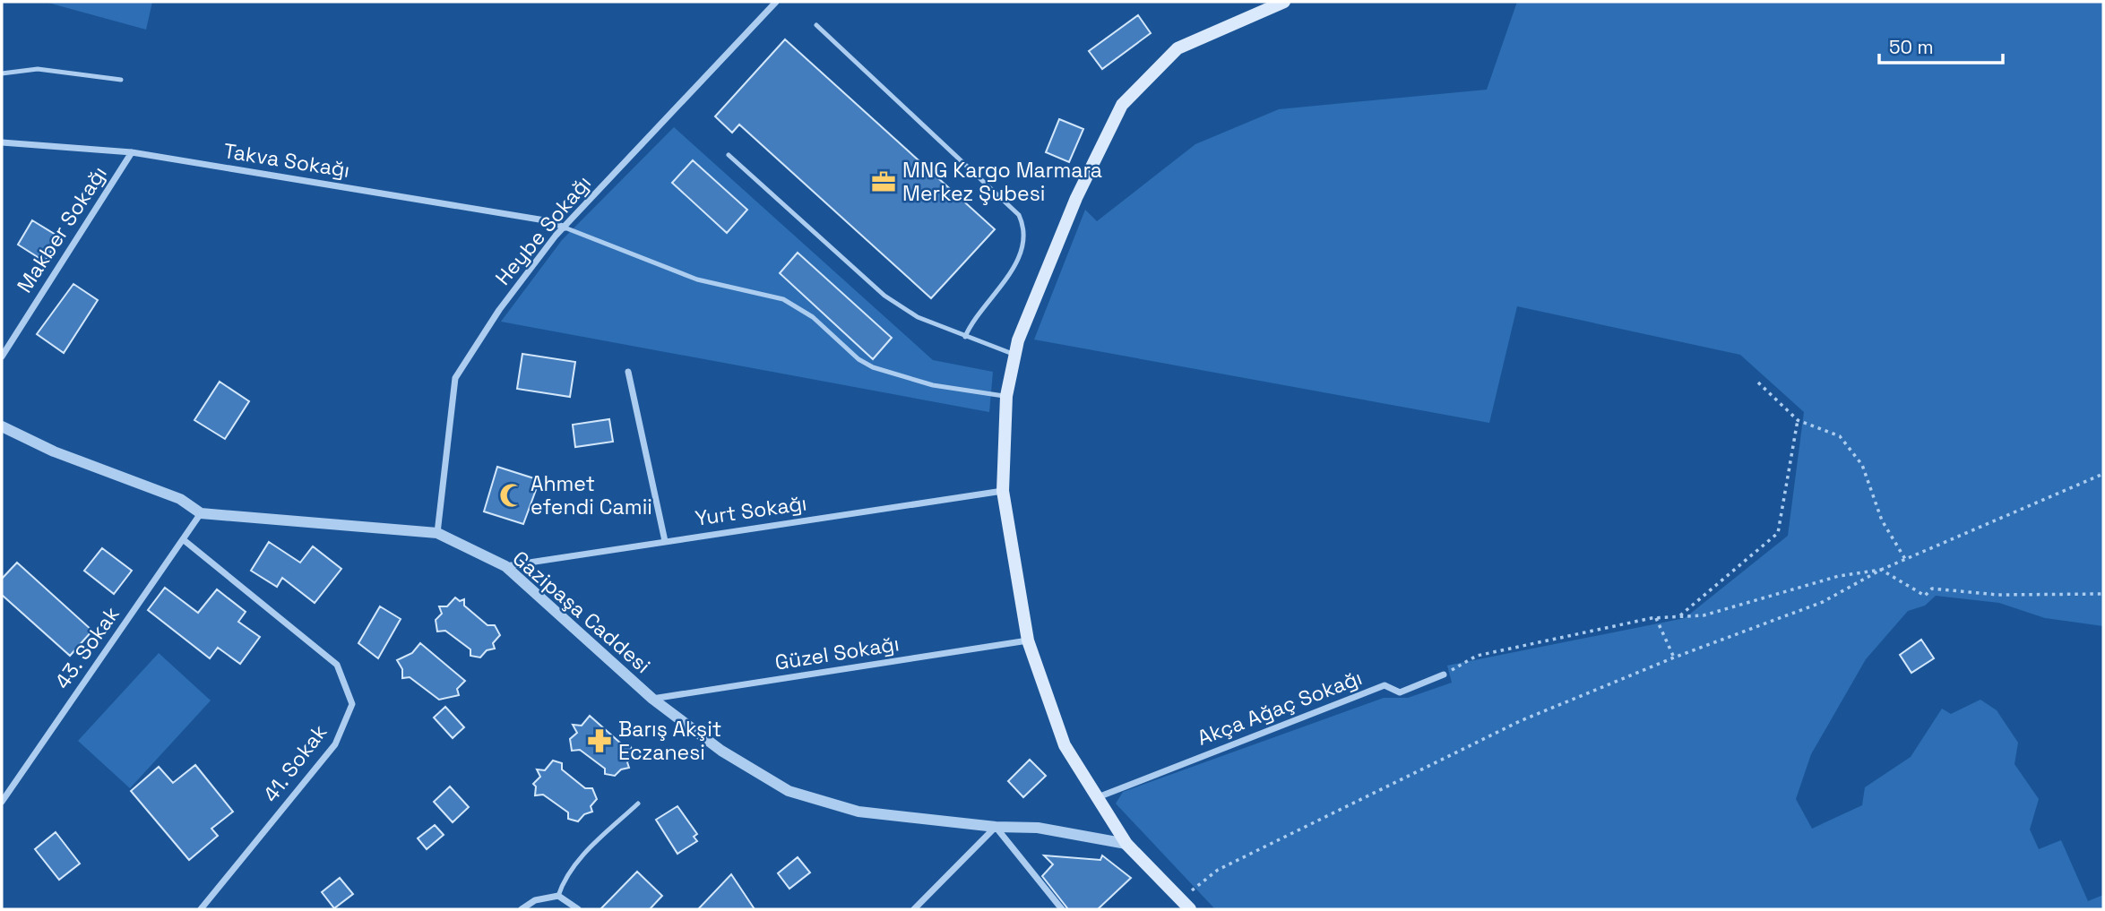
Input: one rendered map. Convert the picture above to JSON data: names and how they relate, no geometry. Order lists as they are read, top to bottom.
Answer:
{
  "streets": {
    "street": [
      "Takva Sokağı",
      "Makber Sokağı",
      "Heybe Sokağı",
      "Yurt Sokağı",
      "Gazipaşa Caddesi",
      "43. Sokak",
      "Güzel Sokağı",
      "Akça Ağaç Sokağı",
      "41. Sokak"
    ]
  },
  "crossings": [
    ["Takva Sokağı", "Makber Sokağı"],
    ["Takva Sokağı", "Heybe Sokağı"],
    ["Heybe Sokağı", "Gazipaşa Caddesi"],
    ["Yurt Sokağı", "Gazipaşa Caddesi"],
    ["Gazipaşa Caddesi", "43. Sokak"],
    ["Gazipaşa Caddesi", "Güzel Sokağı"],
    ["43. Sokak", "41. Sokak"]
  ],
  "places": {
    "office": ["MNG Kargo Marmara Merkez Şubesi"],
    "mosque": ["Ahmet efendi Camii"],
    "pharmacy": ["Barış Akşit Eczanesi"]
  },
  "scale_bar": "50 m"
}
